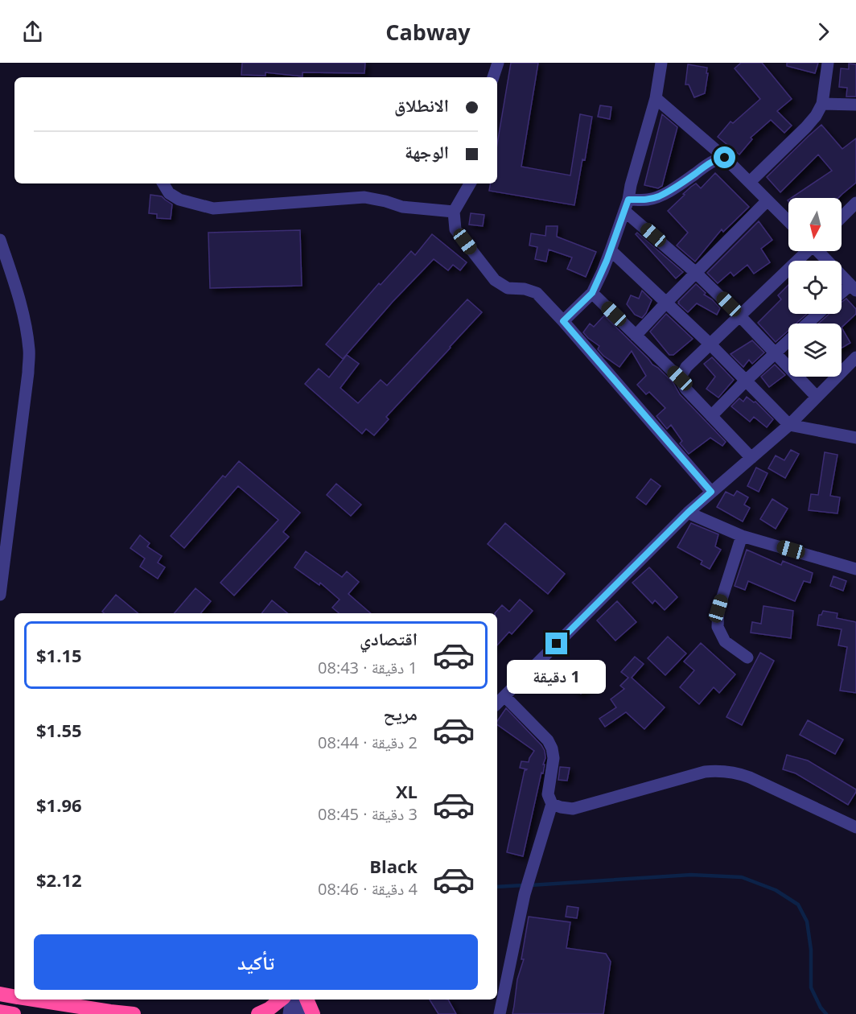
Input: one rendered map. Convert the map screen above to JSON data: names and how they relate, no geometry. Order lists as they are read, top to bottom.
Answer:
{
  "north": "bottom",
  "page": {
    "header": "Cabway",
    "banner": ["الانطلاق", "الوجهة"],
    "list": [
      {
        "name": "اقتصادي",
        "note": "1 دقيقة · 08:43",
        "value": "$1.15"
      },
      {
        "name": "مريح",
        "note": "2 دقيقة · 08:44",
        "value": "$1.55"
      },
      {
        "name": "XL",
        "note": "3 دقيقة · 08:45",
        "value": "$1.96"
      },
      {
        "name": "Black",
        "note": "4 دقيقة · 08:46",
        "value": "$2.12"
      }
    ],
    "bubble": "1 دقيقة",
    "buttons": "تأكيد"
  }
}
